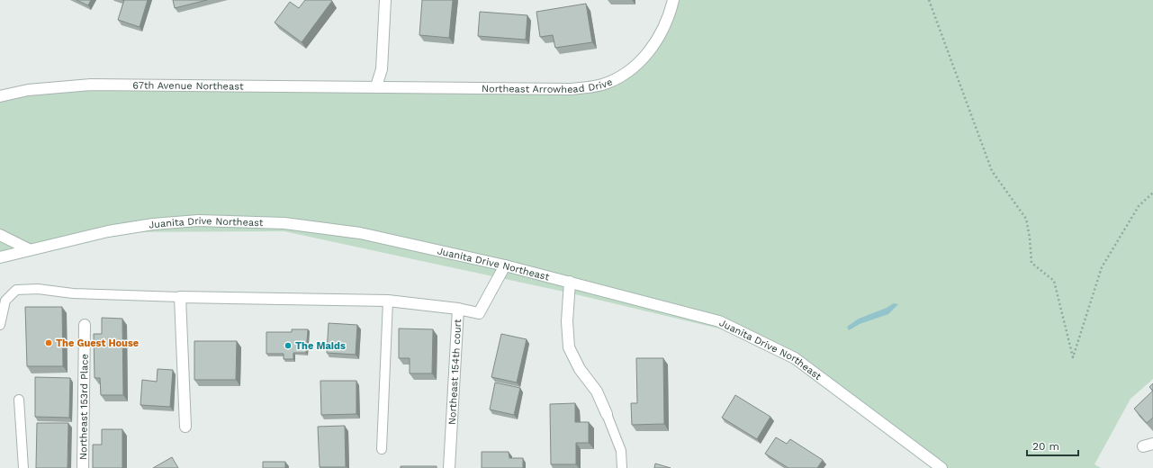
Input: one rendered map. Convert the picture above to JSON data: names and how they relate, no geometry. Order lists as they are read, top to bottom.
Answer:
{
  "streets": {
    "street": [
      "Northeast Arrowhead Drive",
      "67th Avenue Northeast",
      "Juanita Drive Northeast",
      "Northeast 154th court",
      "Northeast 153rd Place"
    ]
  },
  "crossings": [
    ["Northeast Arrowhead Drive", "67th Avenue Northeast"],
    ["Juanita Drive Northeast", "Northeast 154th court"]
  ],
  "places": ["The Guest House", "The Maids"],
  "scale_bar": "20 m"
}
